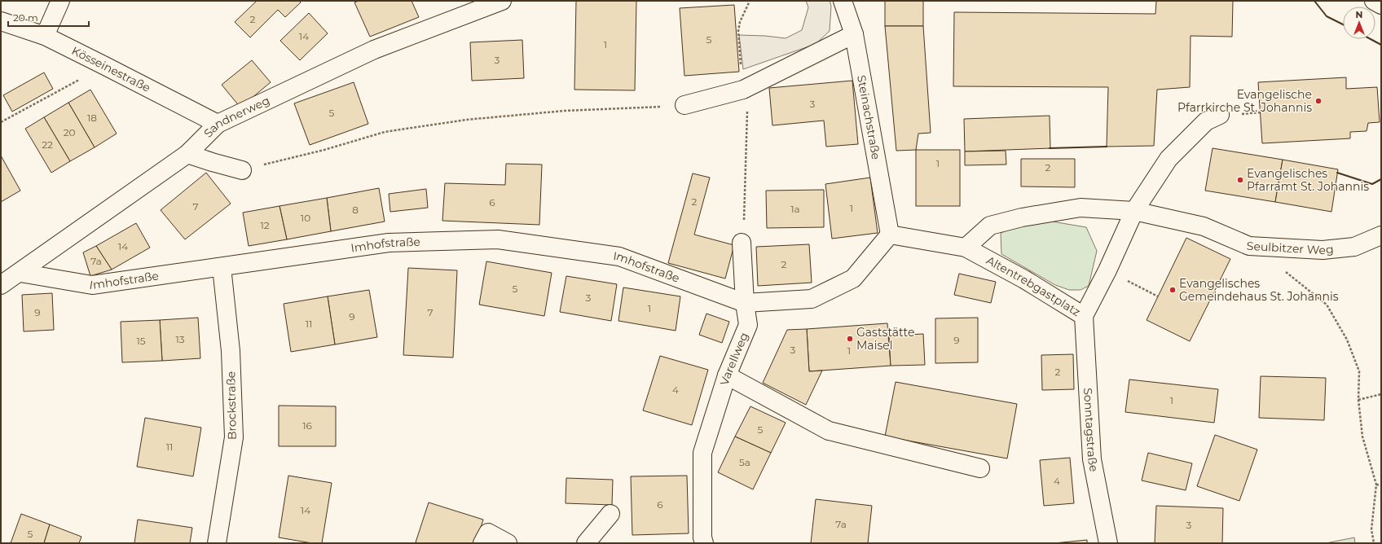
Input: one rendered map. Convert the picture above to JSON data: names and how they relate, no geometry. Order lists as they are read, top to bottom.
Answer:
{
  "streets": {
    "street": [
      "Kösseinestraße",
      "Steinachstraße",
      "Sandnerweg",
      "Imhofstraße",
      "Seulbitzer Weg",
      "Altentrebgastplatz",
      "Varellweg",
      "Brockstraße",
      "Sonntagstraße"
    ]
  },
  "crossings": [
    ["Kösseinestraße", "Sandnerweg"],
    ["Steinachstraße", "Altentrebgastplatz"],
    ["Sandnerweg", "Imhofstraße"],
    ["Imhofstraße", "Varellweg"],
    ["Imhofstraße", "Brockstraße"],
    ["Seulbitzer Weg", "Altentrebgastplatz"],
    ["Altentrebgastplatz", "Sonntagstraße"]
  ],
  "places": [
    "Evangelische Pfarrkirche St. Johannis",
    "Evangelisches Pfarramt St. Johannis",
    "Evangelisches Gemeindehaus St. Johannis",
    "Gaststätte Maisel"
  ],
  "house_numbers": [
    "2",
    "14",
    "5",
    "1",
    "3",
    "3",
    "5",
    "18",
    "20",
    "22",
    "1",
    "2",
    "2",
    "6",
    "7",
    "1",
    "1a",
    "8",
    "10",
    "12",
    "14",
    "7a",
    "2",
    "5",
    "3",
    "1",
    "9",
    "7",
    "9",
    "11",
    "13",
    "9",
    "15",
    "3",
    "1",
    "2",
    "4",
    "1",
    "16",
    "5",
    "11",
    "5a",
    "4",
    "6",
    "14",
    "7a",
    "3",
    "5"
  ],
  "scale_bar": "20 m",
  "north": "top"
}
